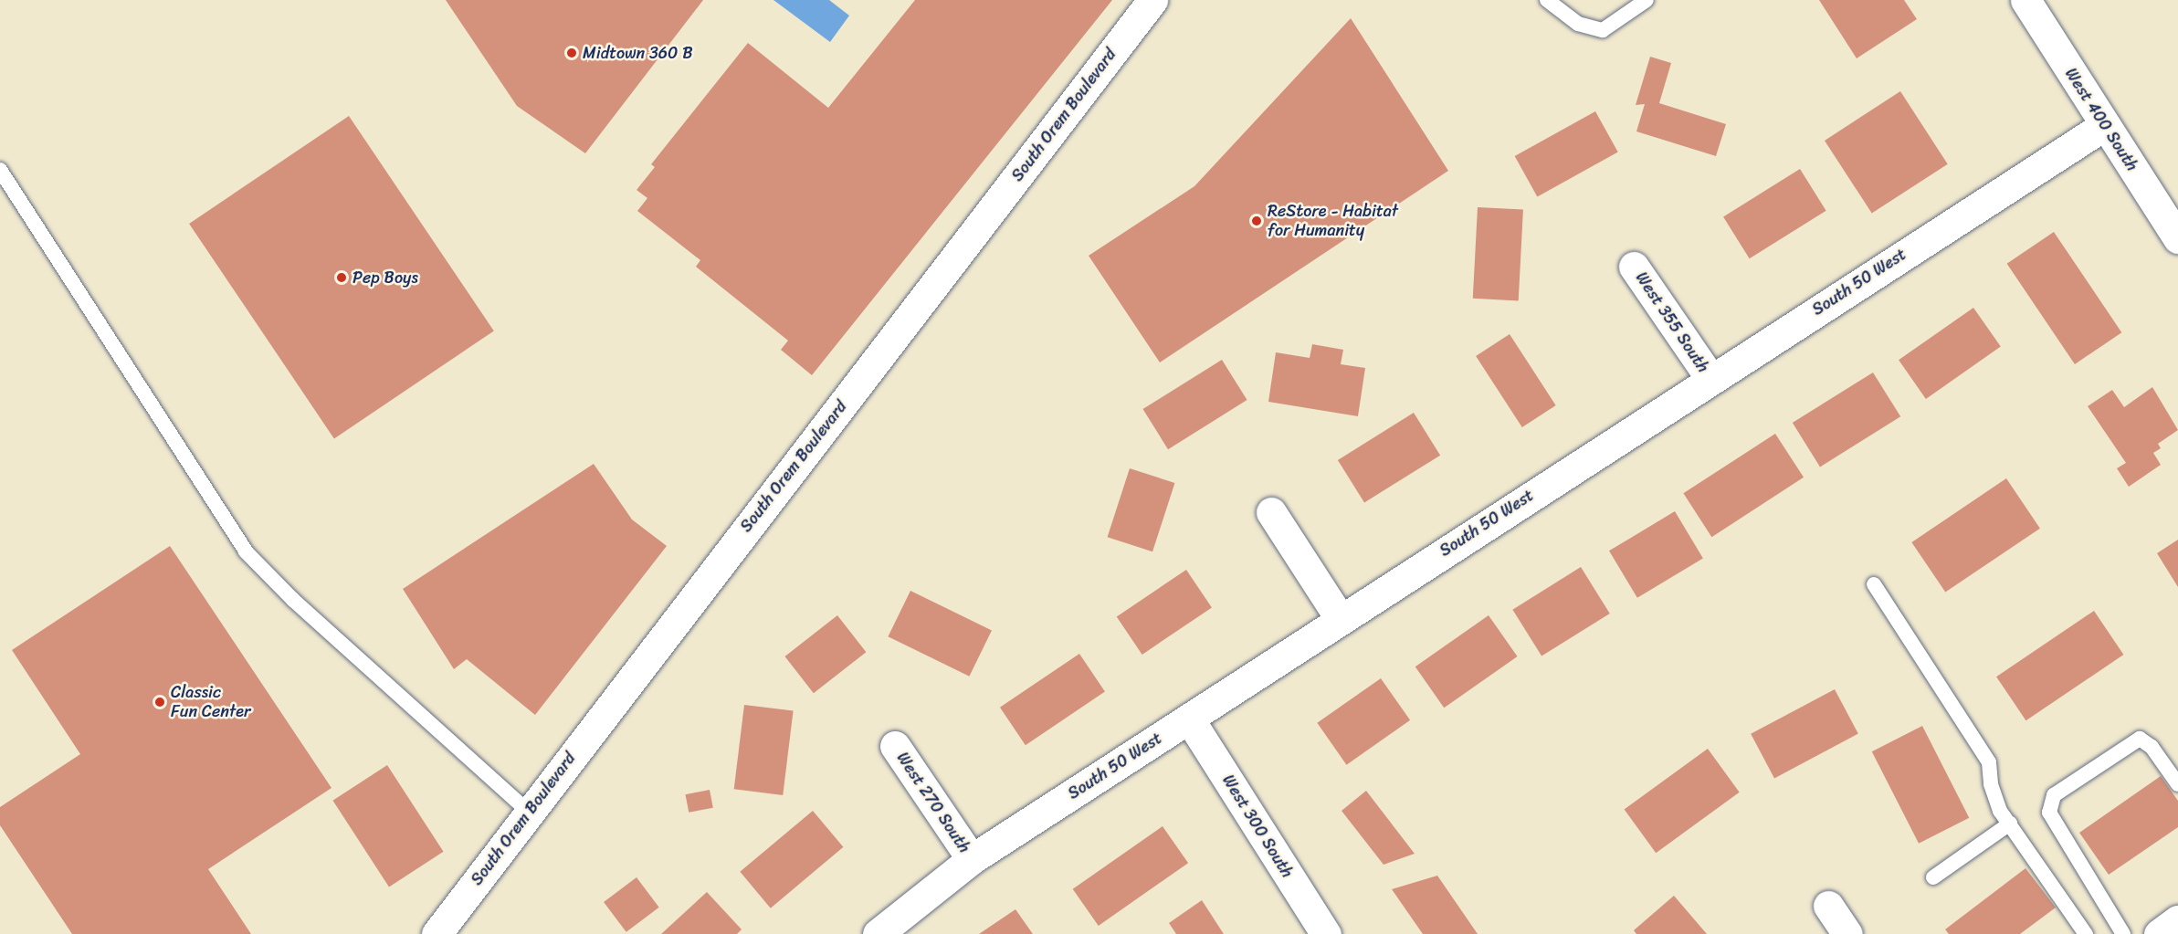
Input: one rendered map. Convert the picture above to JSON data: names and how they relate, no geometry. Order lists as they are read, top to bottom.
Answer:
{
  "streets": {
    "street": [
      "South Orem Boulevard",
      "West 400 South",
      "South 50 West",
      "West 355 South",
      "West 270 South",
      "West 300 South"
    ]
  },
  "crossings": [
    ["West 400 South", "South 50 West"],
    ["South 50 West", "West 355 South"],
    ["South 50 West", "West 270 South"],
    ["South 50 West", "West 300 South"]
  ],
  "places": [
    "Midtown 360 B",
    "ReStore - Habitat for Humanity",
    "Pep Boys",
    "Classic Fun Center"
  ]
}
